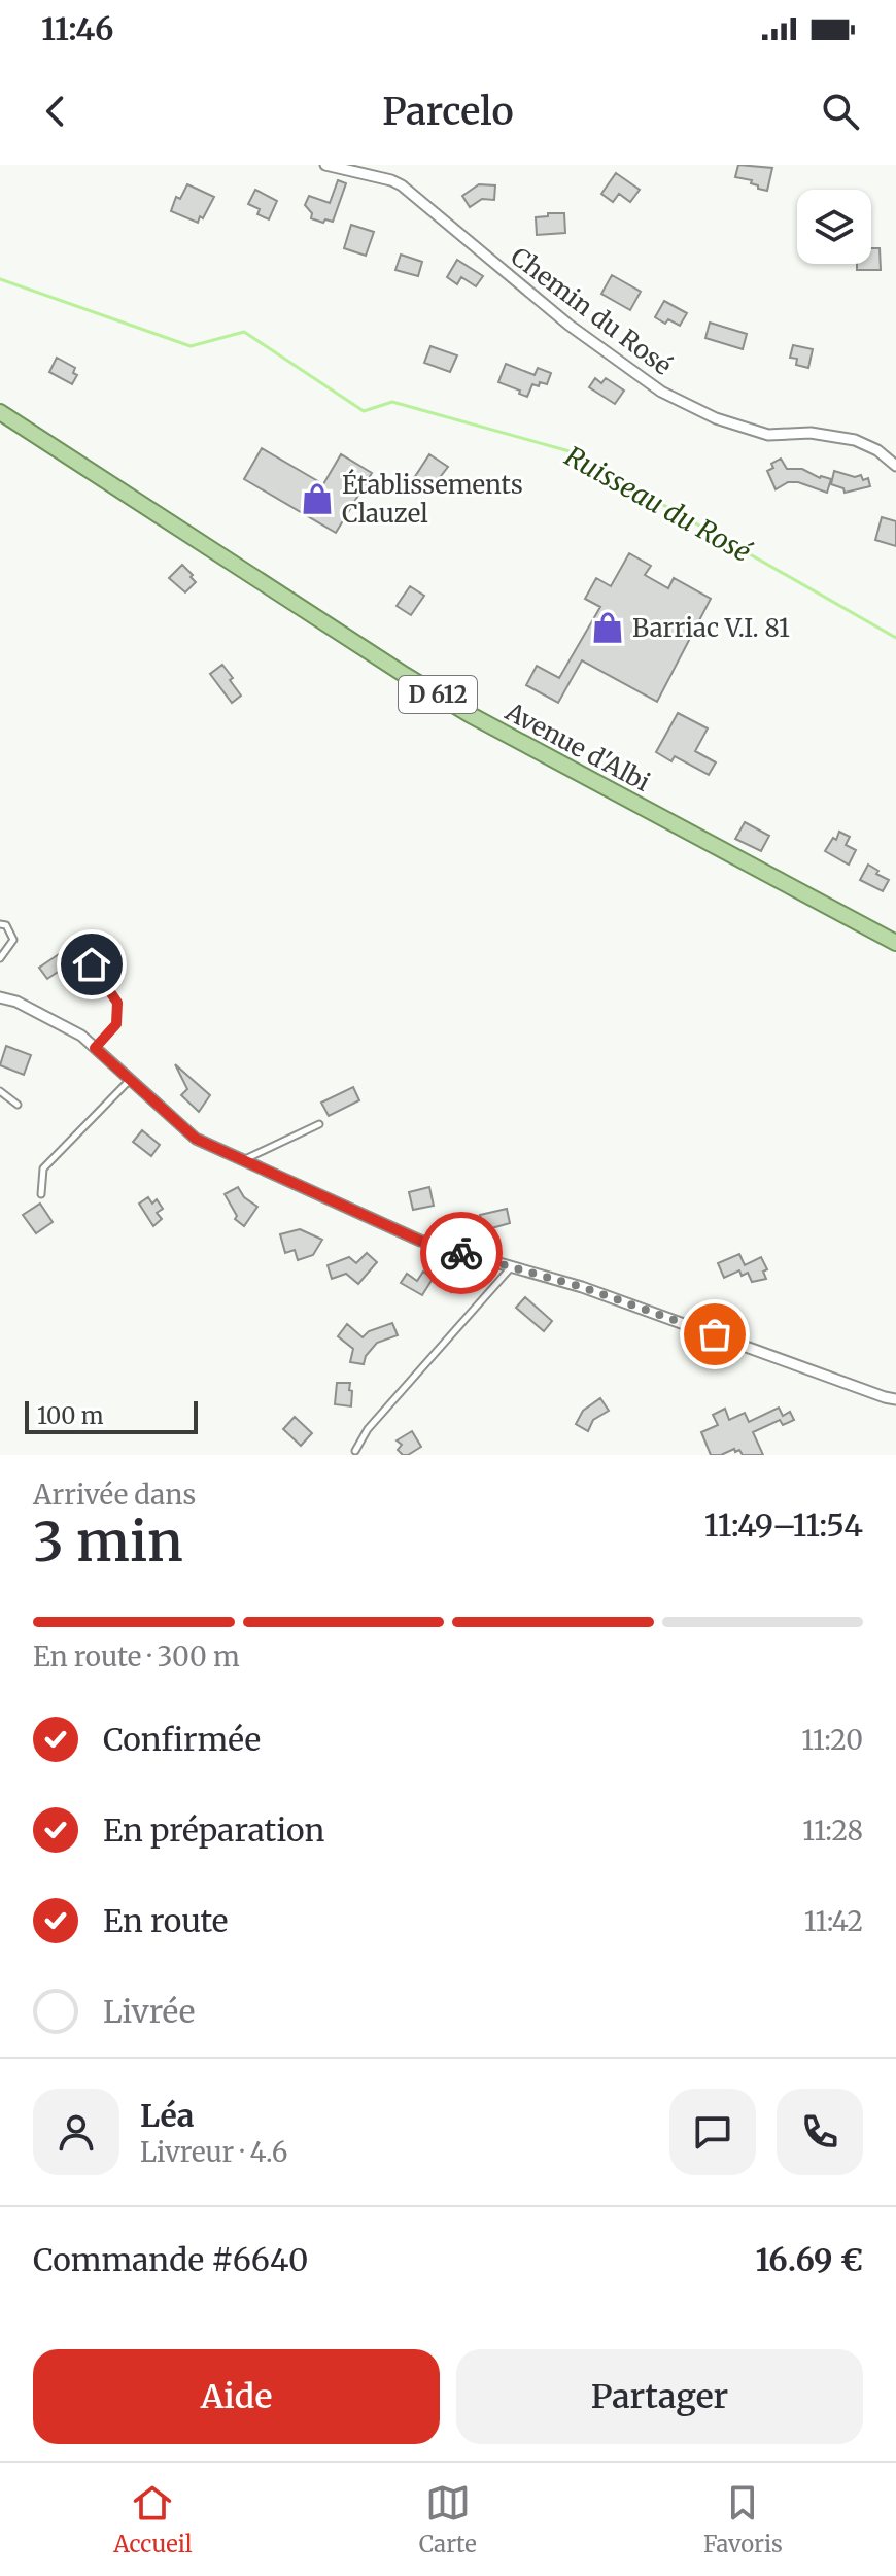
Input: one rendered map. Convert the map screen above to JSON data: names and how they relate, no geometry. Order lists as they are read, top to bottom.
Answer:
{
  "streets": {
    "main road": ["D 612", "Avenue d'Albi"],
    "street": ["Chemin du Rosé"]
  },
  "water": ["Ruisseau du Rosé"],
  "places": {
    "shop": ["Établissements Clauzel", "Barriac V.I. 81"]
  },
  "scale_bar": "100 m",
  "page": {
    "status": "11:46",
    "header": "Parcelo",
    "scale": "100 m",
    "heading": ["3 min", "Arrivée dans", "11:49–11:54"],
    "panel": [
      "Léa",
      "Livreur · 4.6",
      "Commande #6640",
      "16.69 €"
    ],
    "bar": "En route · 300 m",
    "list": [
      ["Confirmée", "11:20"],
      ["En préparation", "11:28"],
      ["En route", "11:42"],
      "Livrée"
    ],
    "buttons": ["Aide", "Partager"],
    "tabs": ["Accueil", "Carte", "Favoris"]
  }
}
